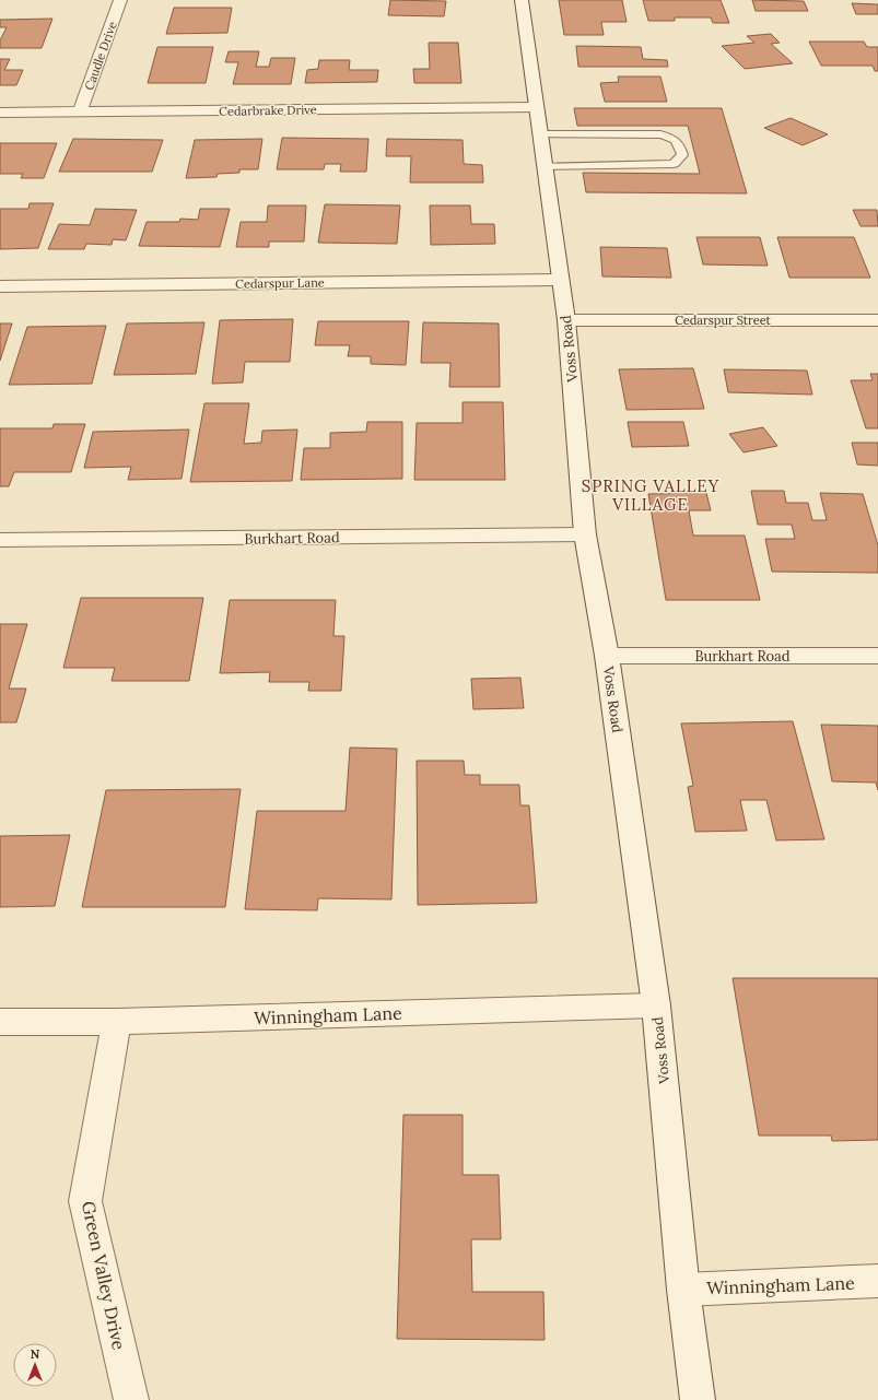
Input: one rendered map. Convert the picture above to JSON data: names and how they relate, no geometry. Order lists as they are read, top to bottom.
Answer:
{
  "streets": {
    "street": [
      "Caudle Drive",
      "Cedarbrake Drive",
      "Cedarspur Lane",
      "Cedarspur Street",
      "Voss Road",
      "Burkhart Road",
      "Winningham Lane",
      "Green Valley Drive"
    ]
  },
  "crossings": [
    ["Caudle Drive", "Cedarbrake Drive"],
    ["Cedarbrake Drive", "Voss Road"],
    ["Cedarspur Lane", "Voss Road"],
    ["Cedarspur Street", "Voss Road"],
    ["Voss Road", "Burkhart Road"],
    ["Voss Road", "Winningham Lane"],
    ["Winningham Lane", "Green Valley Drive"]
  ],
  "districts": ["SPRING VALLEY VILLAGE"],
  "north": "top"
}
